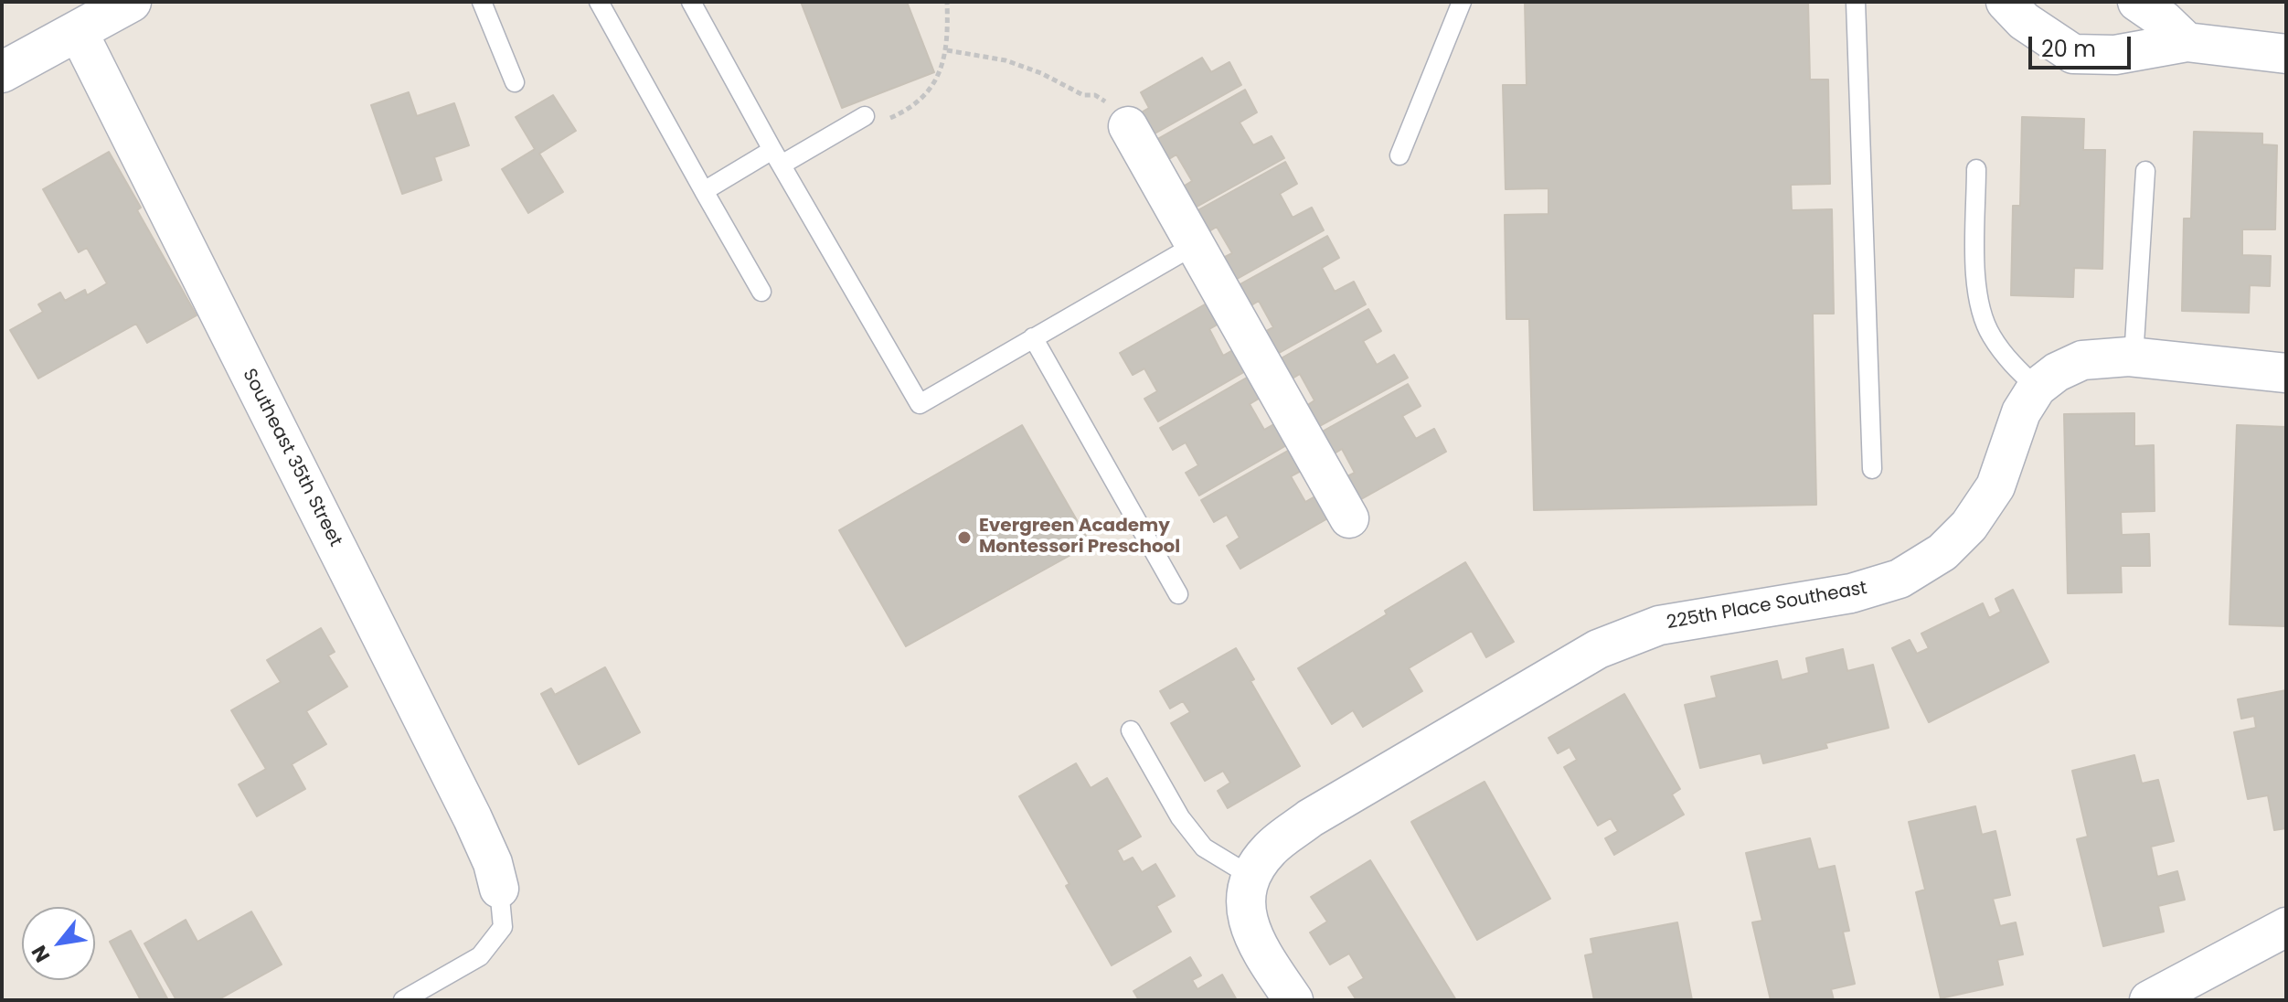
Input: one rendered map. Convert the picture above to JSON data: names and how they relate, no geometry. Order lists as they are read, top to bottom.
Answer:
{
  "streets": {
    "street": ["Southeast 35th Street", "225th Place Southeast"]
  },
  "places": ["Evergreen Academy Montessori Preschool"],
  "scale_bar": "20 m",
  "north": "bottom left"
}
